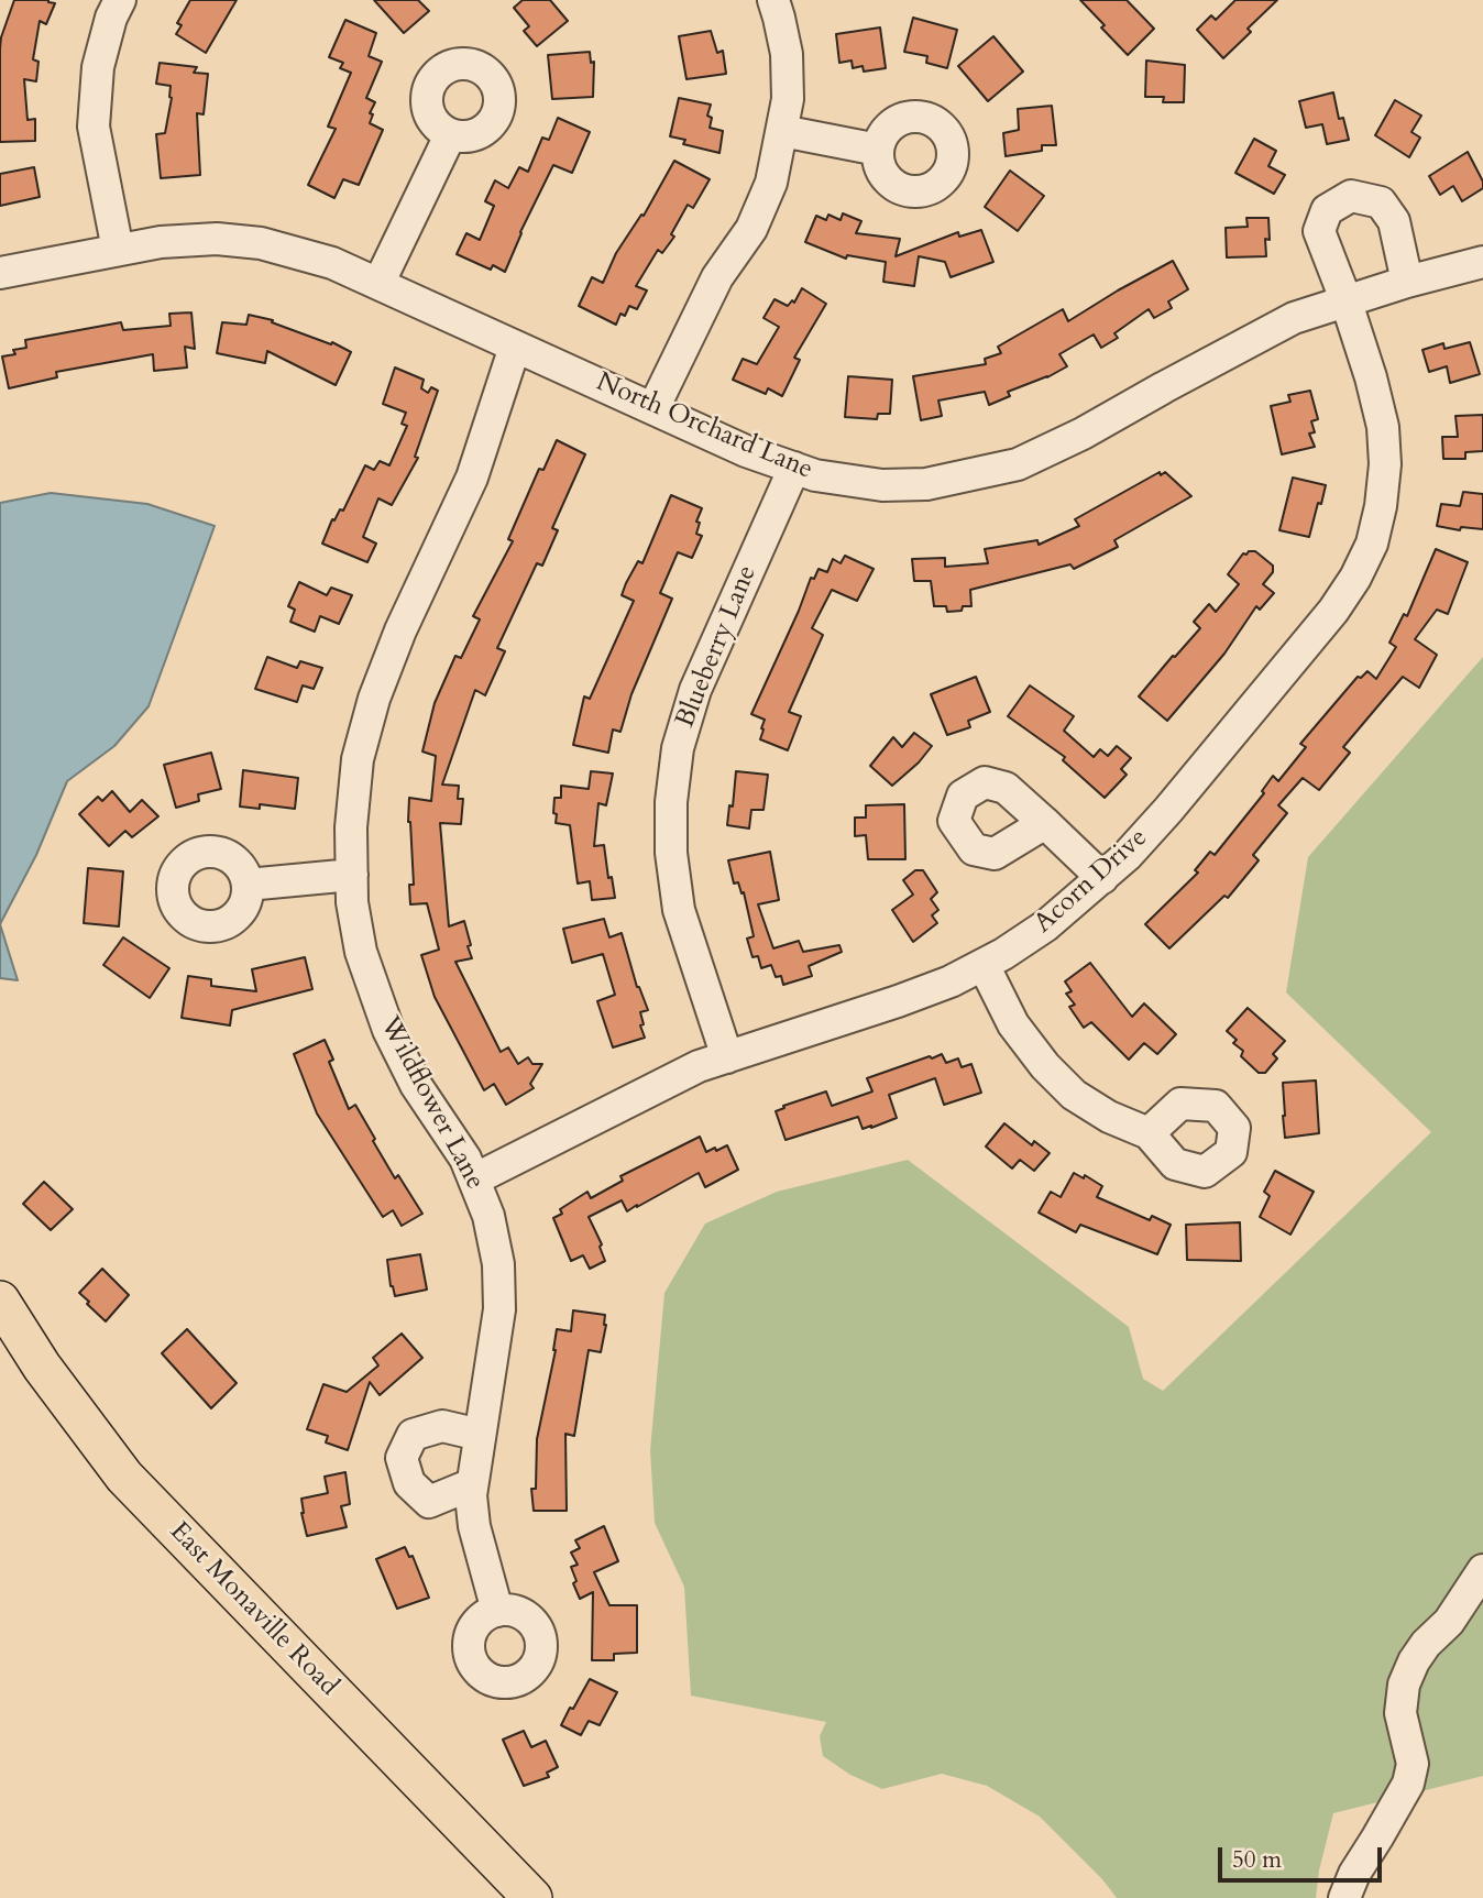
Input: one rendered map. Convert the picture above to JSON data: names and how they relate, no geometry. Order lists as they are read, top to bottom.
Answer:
{
  "streets": {
    "main road": ["East Monaville Road"],
    "street": [
      "North Orchard Lane",
      "Blueberry Lane",
      "Acorn Drive",
      "Wildflower Lane"
    ]
  },
  "crossings": [
    ["North Orchard Lane", "Blueberry Lane"],
    ["North Orchard Lane", "Acorn Drive"],
    ["North Orchard Lane", "Wildflower Lane"],
    ["Blueberry Lane", "Acorn Drive"],
    ["Acorn Drive", "Wildflower Lane"]
  ],
  "scale_bar": "50 m"
}
